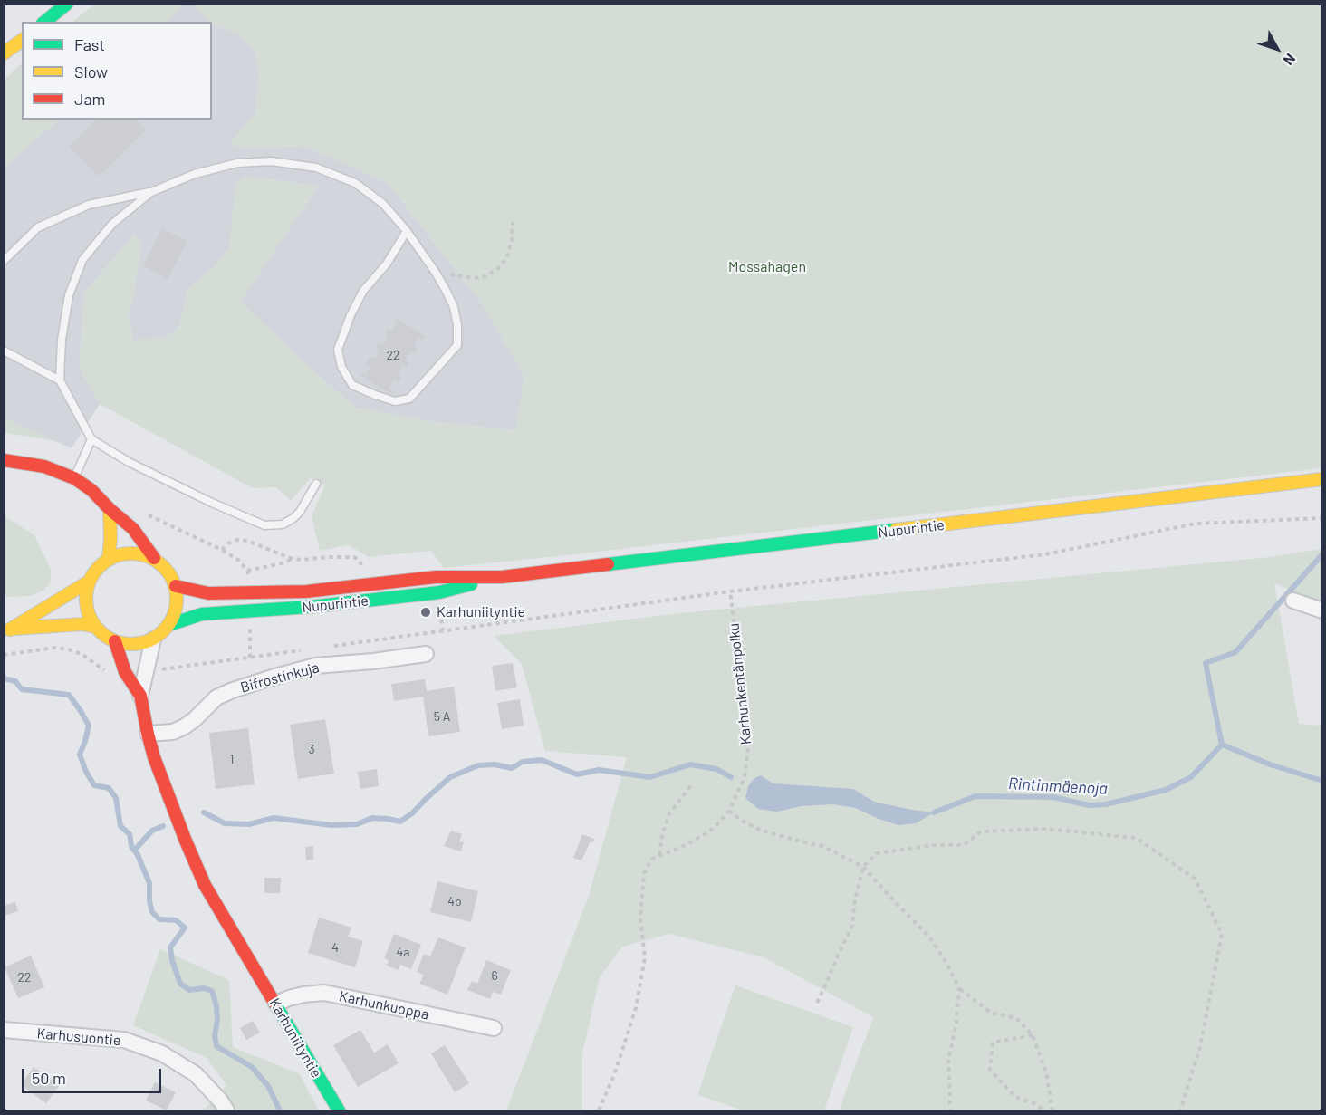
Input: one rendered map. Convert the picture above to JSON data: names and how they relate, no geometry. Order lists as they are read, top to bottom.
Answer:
{
  "streets": {
    "main road": ["Nupurintie", "Karhuniityntie"],
    "street": ["Bifrostinkuja", "Karhunkuoppa", "Karhusuontie"],
    "path": ["Karhunkentänpolku"]
  },
  "crossings": [
    ["Nupurintie", "Karhuniityntie"],
    ["Bifrostinkuja", "Karhuniityntie"],
    ["Karhunkuoppa", "Karhuniityntie"]
  ],
  "water": ["Rintinmäenoja"],
  "parks": ["Mossahagen"],
  "places": ["Karhuniityntie"],
  "house_numbers": [
    "22",
    "5 A",
    "3",
    "1",
    "4b",
    "4",
    "4a",
    "6",
    "22"
  ],
  "legend": ["Fast", "Slow", "Jam"],
  "scale_bar": "50 m",
  "north": "bottom right"
}
